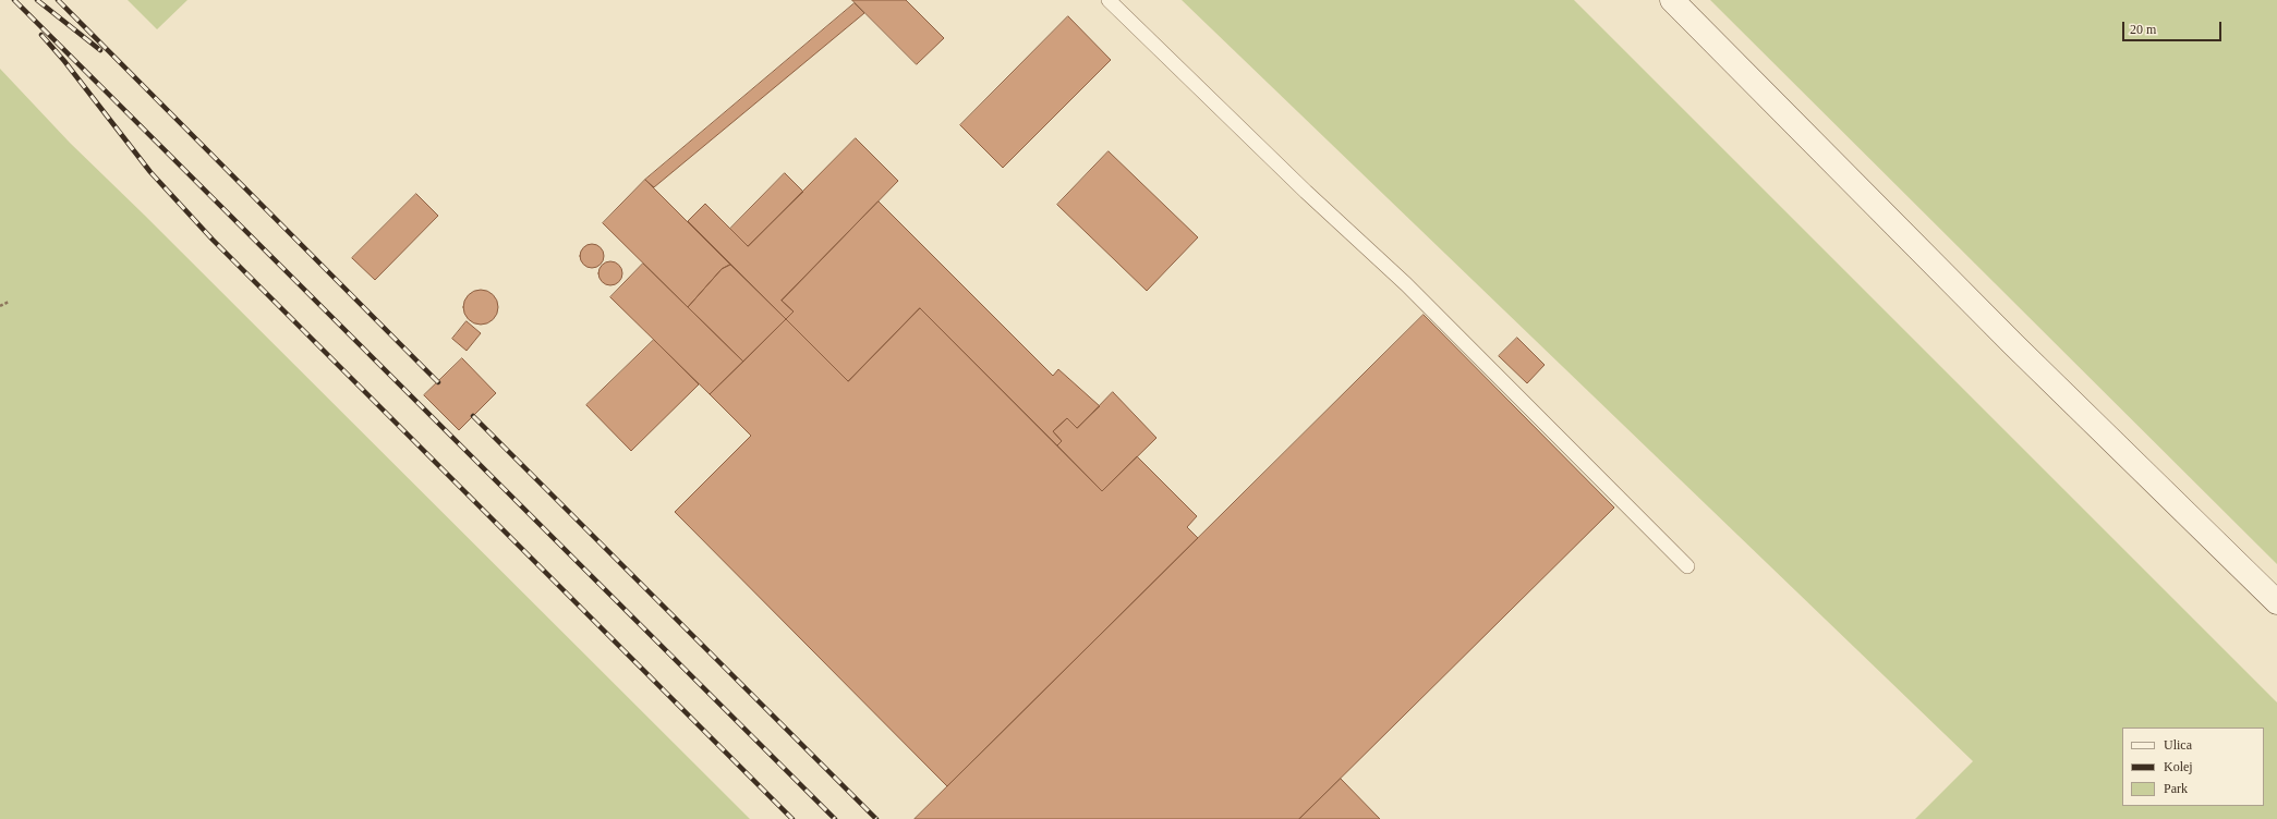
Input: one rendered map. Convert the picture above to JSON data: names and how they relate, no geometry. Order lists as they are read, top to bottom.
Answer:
{
  "legend": ["Ulica", "Kolej", "Park"],
  "scale_bar": "20 m"
}
